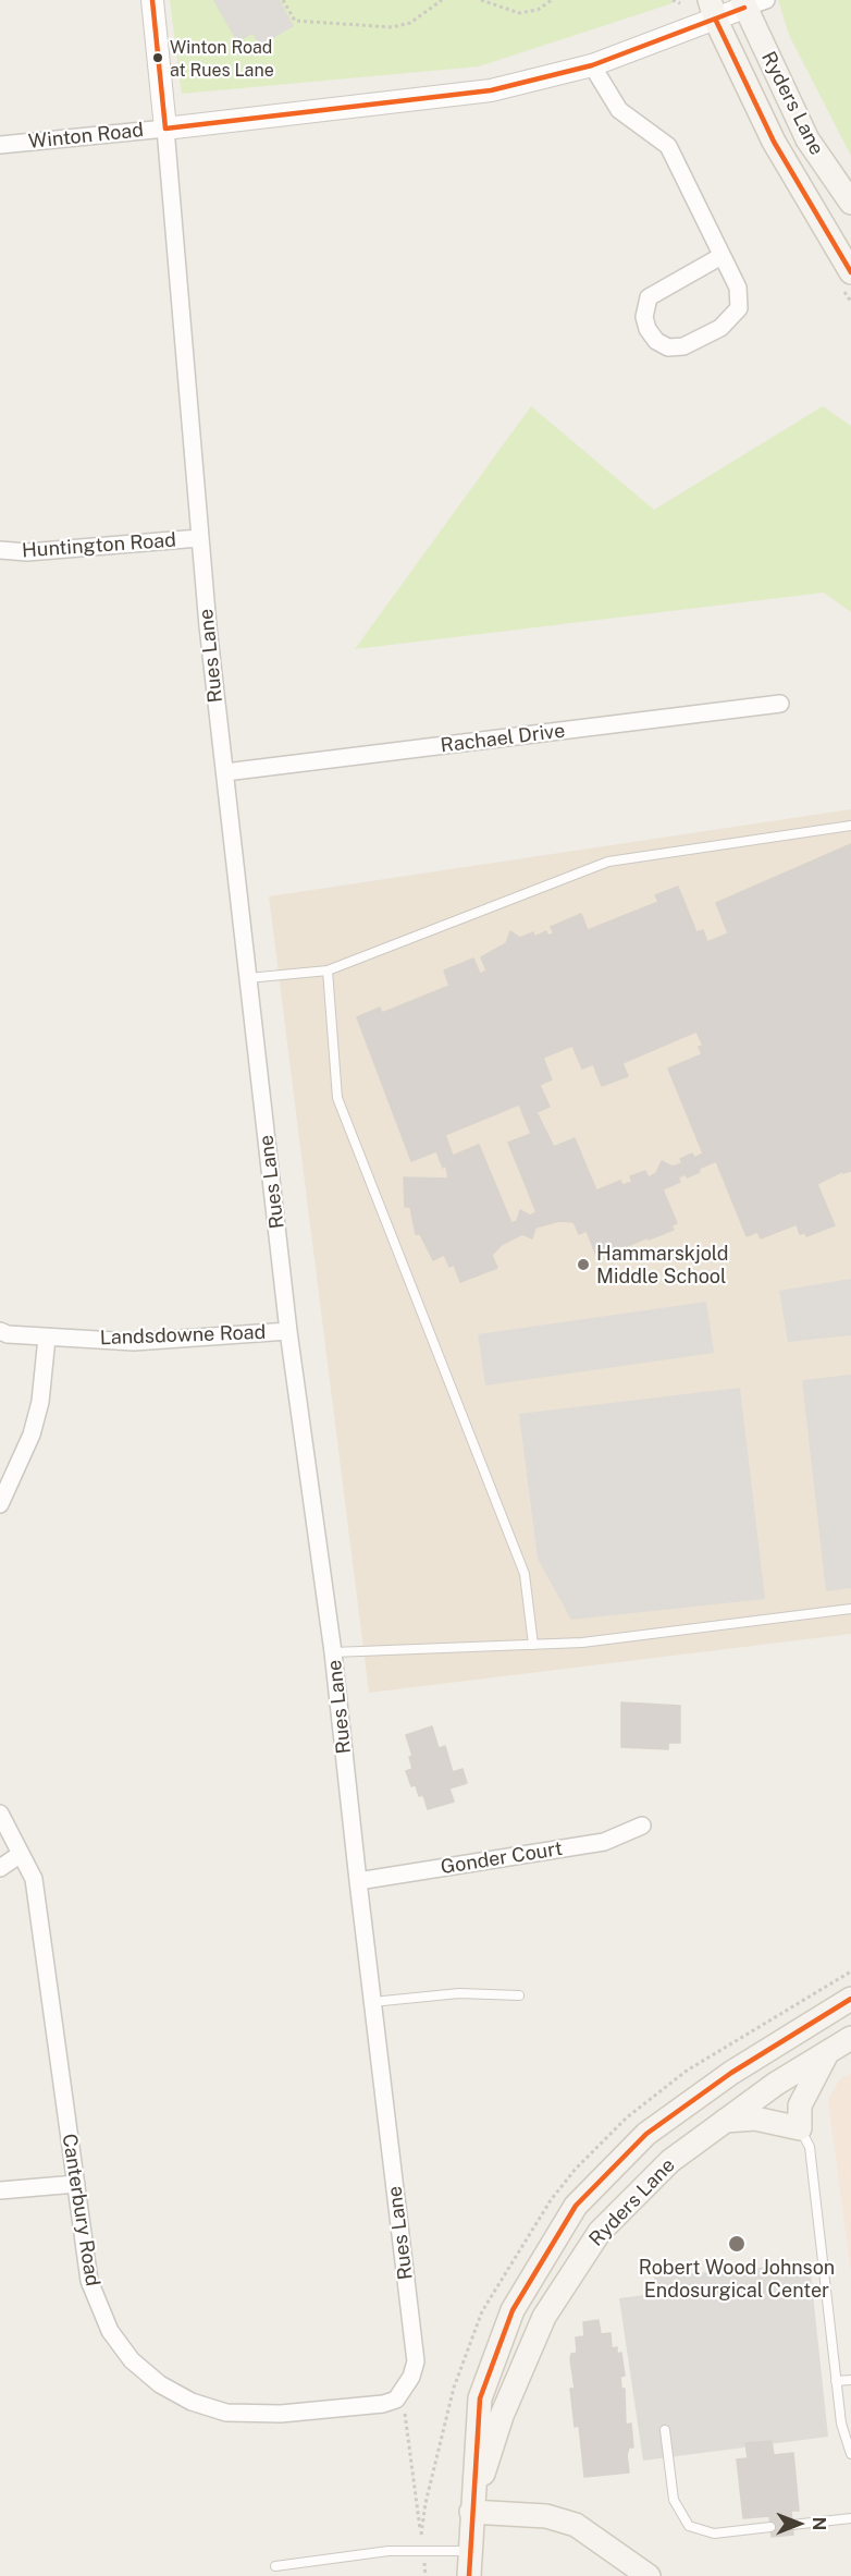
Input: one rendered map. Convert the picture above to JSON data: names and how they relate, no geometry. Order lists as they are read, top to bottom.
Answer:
{
  "streets": {
    "main road": ["Ryders Lane"],
    "street": [
      "Winton Road",
      "Huntington Road",
      "Rues Lane",
      "Rachael Drive",
      "Landsdowne Road",
      "Gonder Court",
      "Canterbury Road"
    ]
  },
  "crossings": [
    ["Ryders Lane", "Winton Road"],
    ["Winton Road", "Rues Lane"],
    ["Huntington Road", "Rues Lane"],
    ["Rues Lane", "Rachael Drive"],
    ["Rues Lane", "Landsdowne Road"],
    ["Rues Lane", "Gonder Court"],
    ["Rues Lane", "Canterbury Road"]
  ],
  "places": ["Winton Road at Rues Lane", "Hammarskjold Middle School", "Robert Wood Johnson Endosurgical Center"],
  "north": "right"
}
